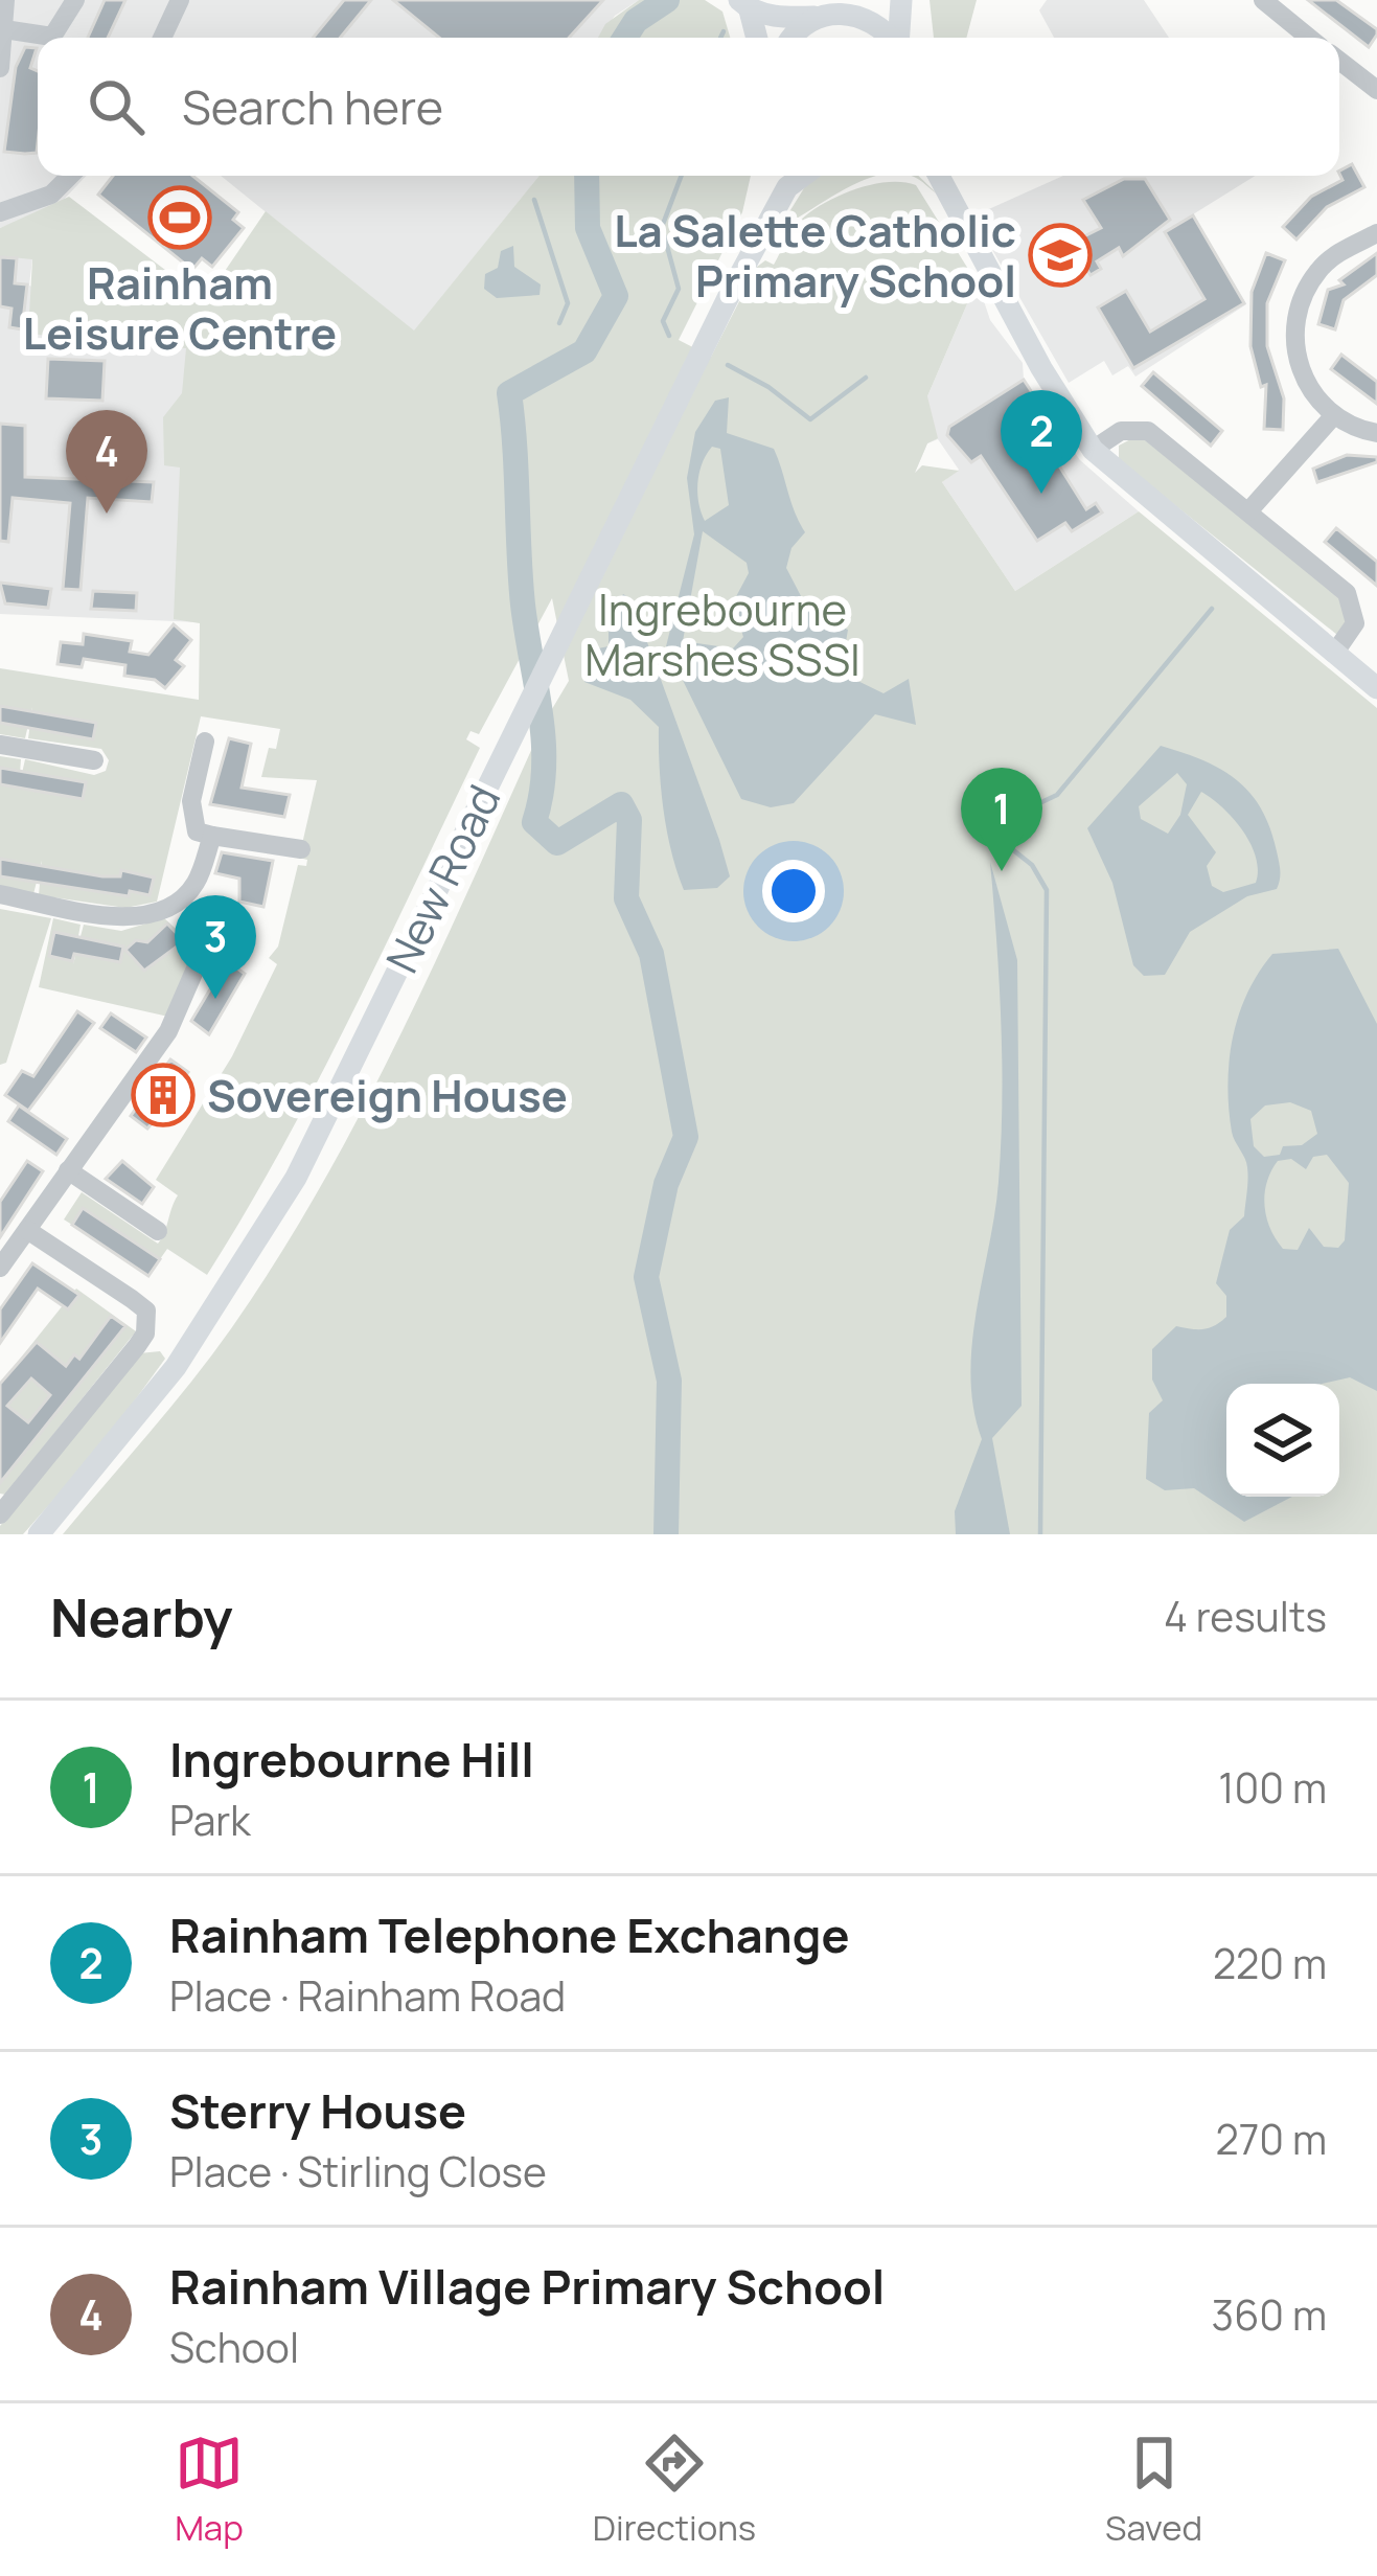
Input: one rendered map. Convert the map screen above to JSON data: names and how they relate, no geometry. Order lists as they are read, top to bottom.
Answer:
{
  "streets": {
    "main road": ["New Road"]
  },
  "parks": ["Ingrebourne Marshes SSSI"],
  "places": {
    "sports": ["Rainham Leisure Centre"],
    "school or university": ["La Salette Catholic Primary School"],
    "building": ["Sovereign House"]
  },
  "page": {
    "search": "Search here",
    "pins": [
      "2",
      "4",
      "1",
      "3"
    ],
    "heading": ["Nearby", "4 results"],
    "list": [
      {
        "mark": "1",
        "name": "Ingrebourne Hill",
        "note": "Park",
        "value": "100 m"
      },
      {
        "mark": "2",
        "name": "Rainham Telephone Exchange",
        "note": "Place · Rainham Road",
        "value": "220 m"
      },
      {
        "mark": "3",
        "name": "Sterry House",
        "note": "Place · Stirling Close",
        "value": "270 m"
      },
      {
        "mark": "4",
        "name": "Rainham Village Primary School",
        "note": "School",
        "value": "360 m"
      }
    ],
    "nav": ["Map", "Directions", "Saved"]
  }
}
